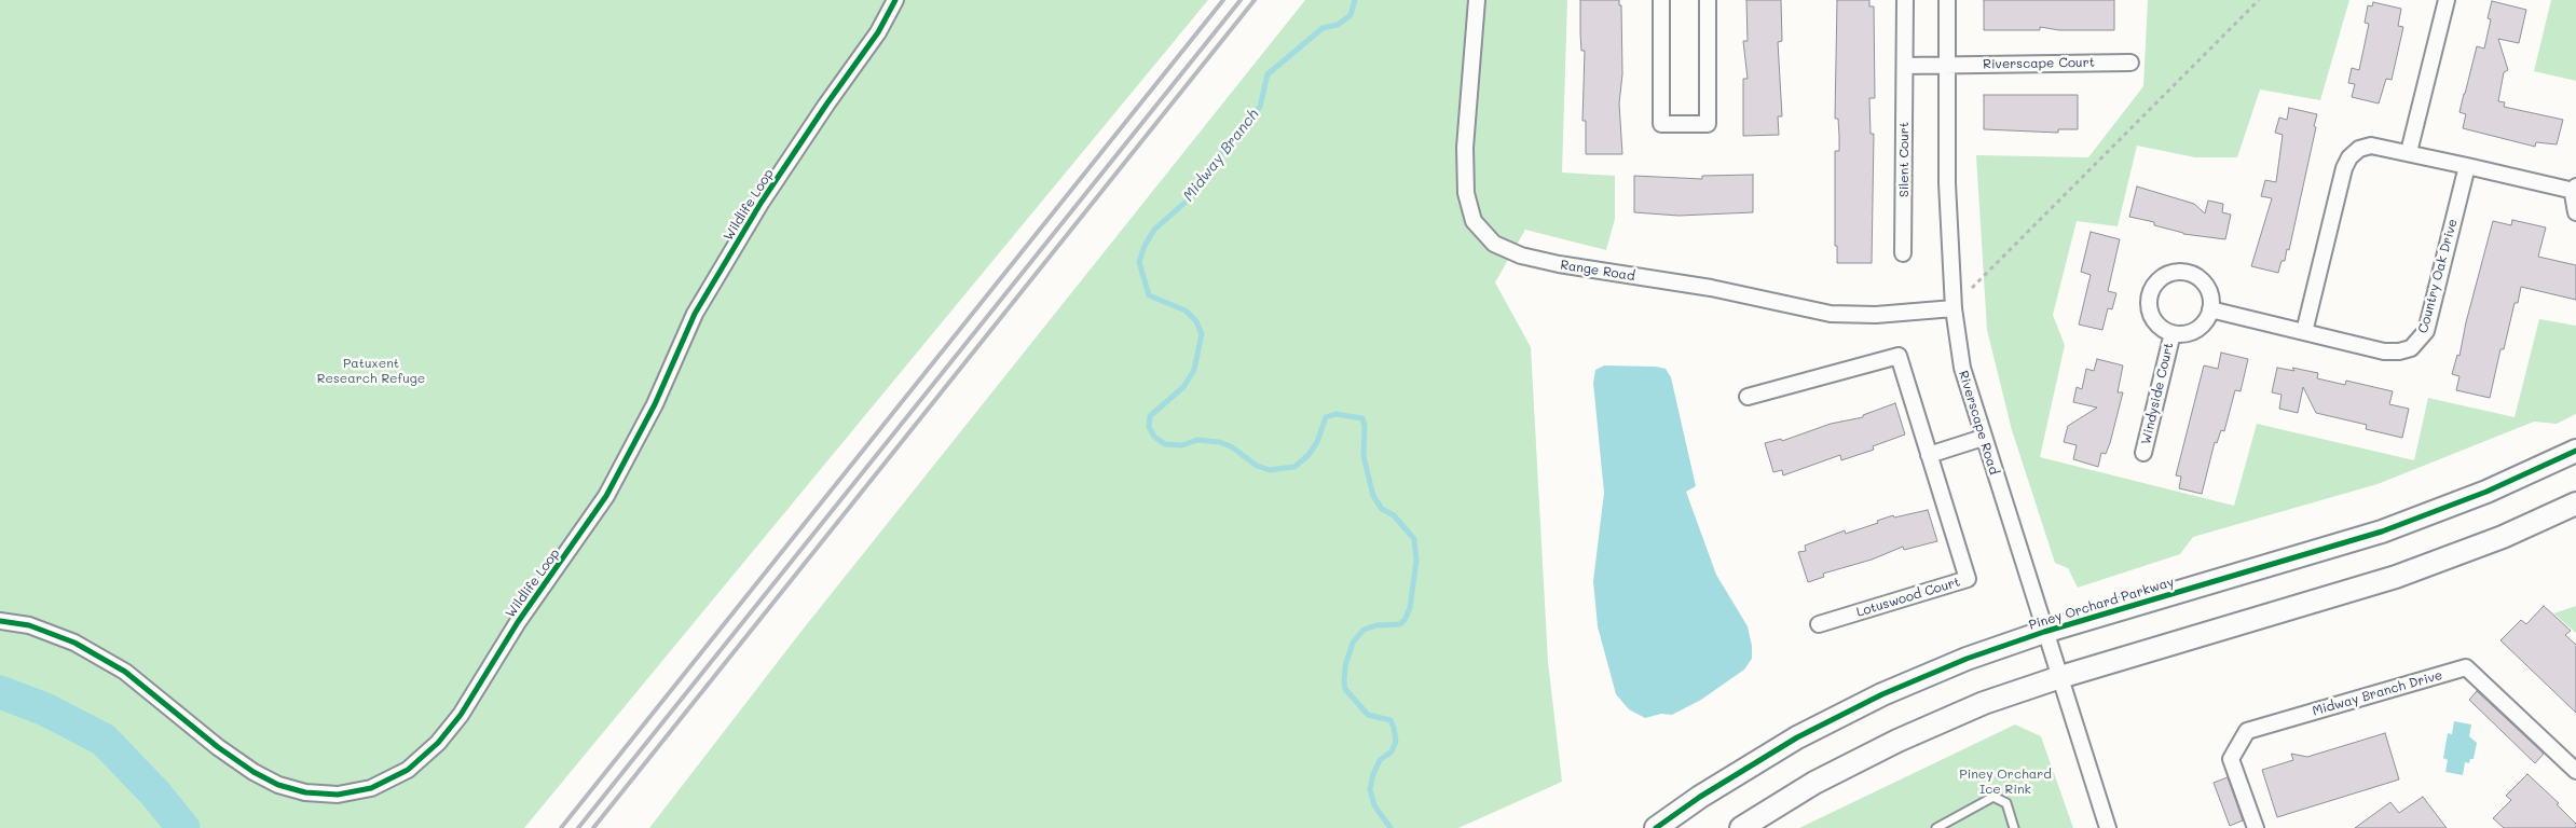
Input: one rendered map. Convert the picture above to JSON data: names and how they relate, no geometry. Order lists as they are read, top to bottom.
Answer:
{
  "streets": {
    "street": [
      "Riverscape Court",
      "Silent Court",
      "Wildlife Loop",
      "Range Road",
      "Country Oak Drive",
      "Windyside Court",
      "Riverscape Road",
      "Lotuswood Court",
      "Piney Orchard Parkway",
      "Midway Branch Drive"
    ]
  },
  "crossings": [
    ["Riverscape Court", "Riverscape Road"],
    ["Range Road", "Riverscape Road"],
    ["Riverscape Road", "Piney Orchard Parkway"]
  ],
  "water": ["Midway Branch"],
  "parks": ["Patuxent Research Refuge", "Piney Orchard Ice Rink"]
}
